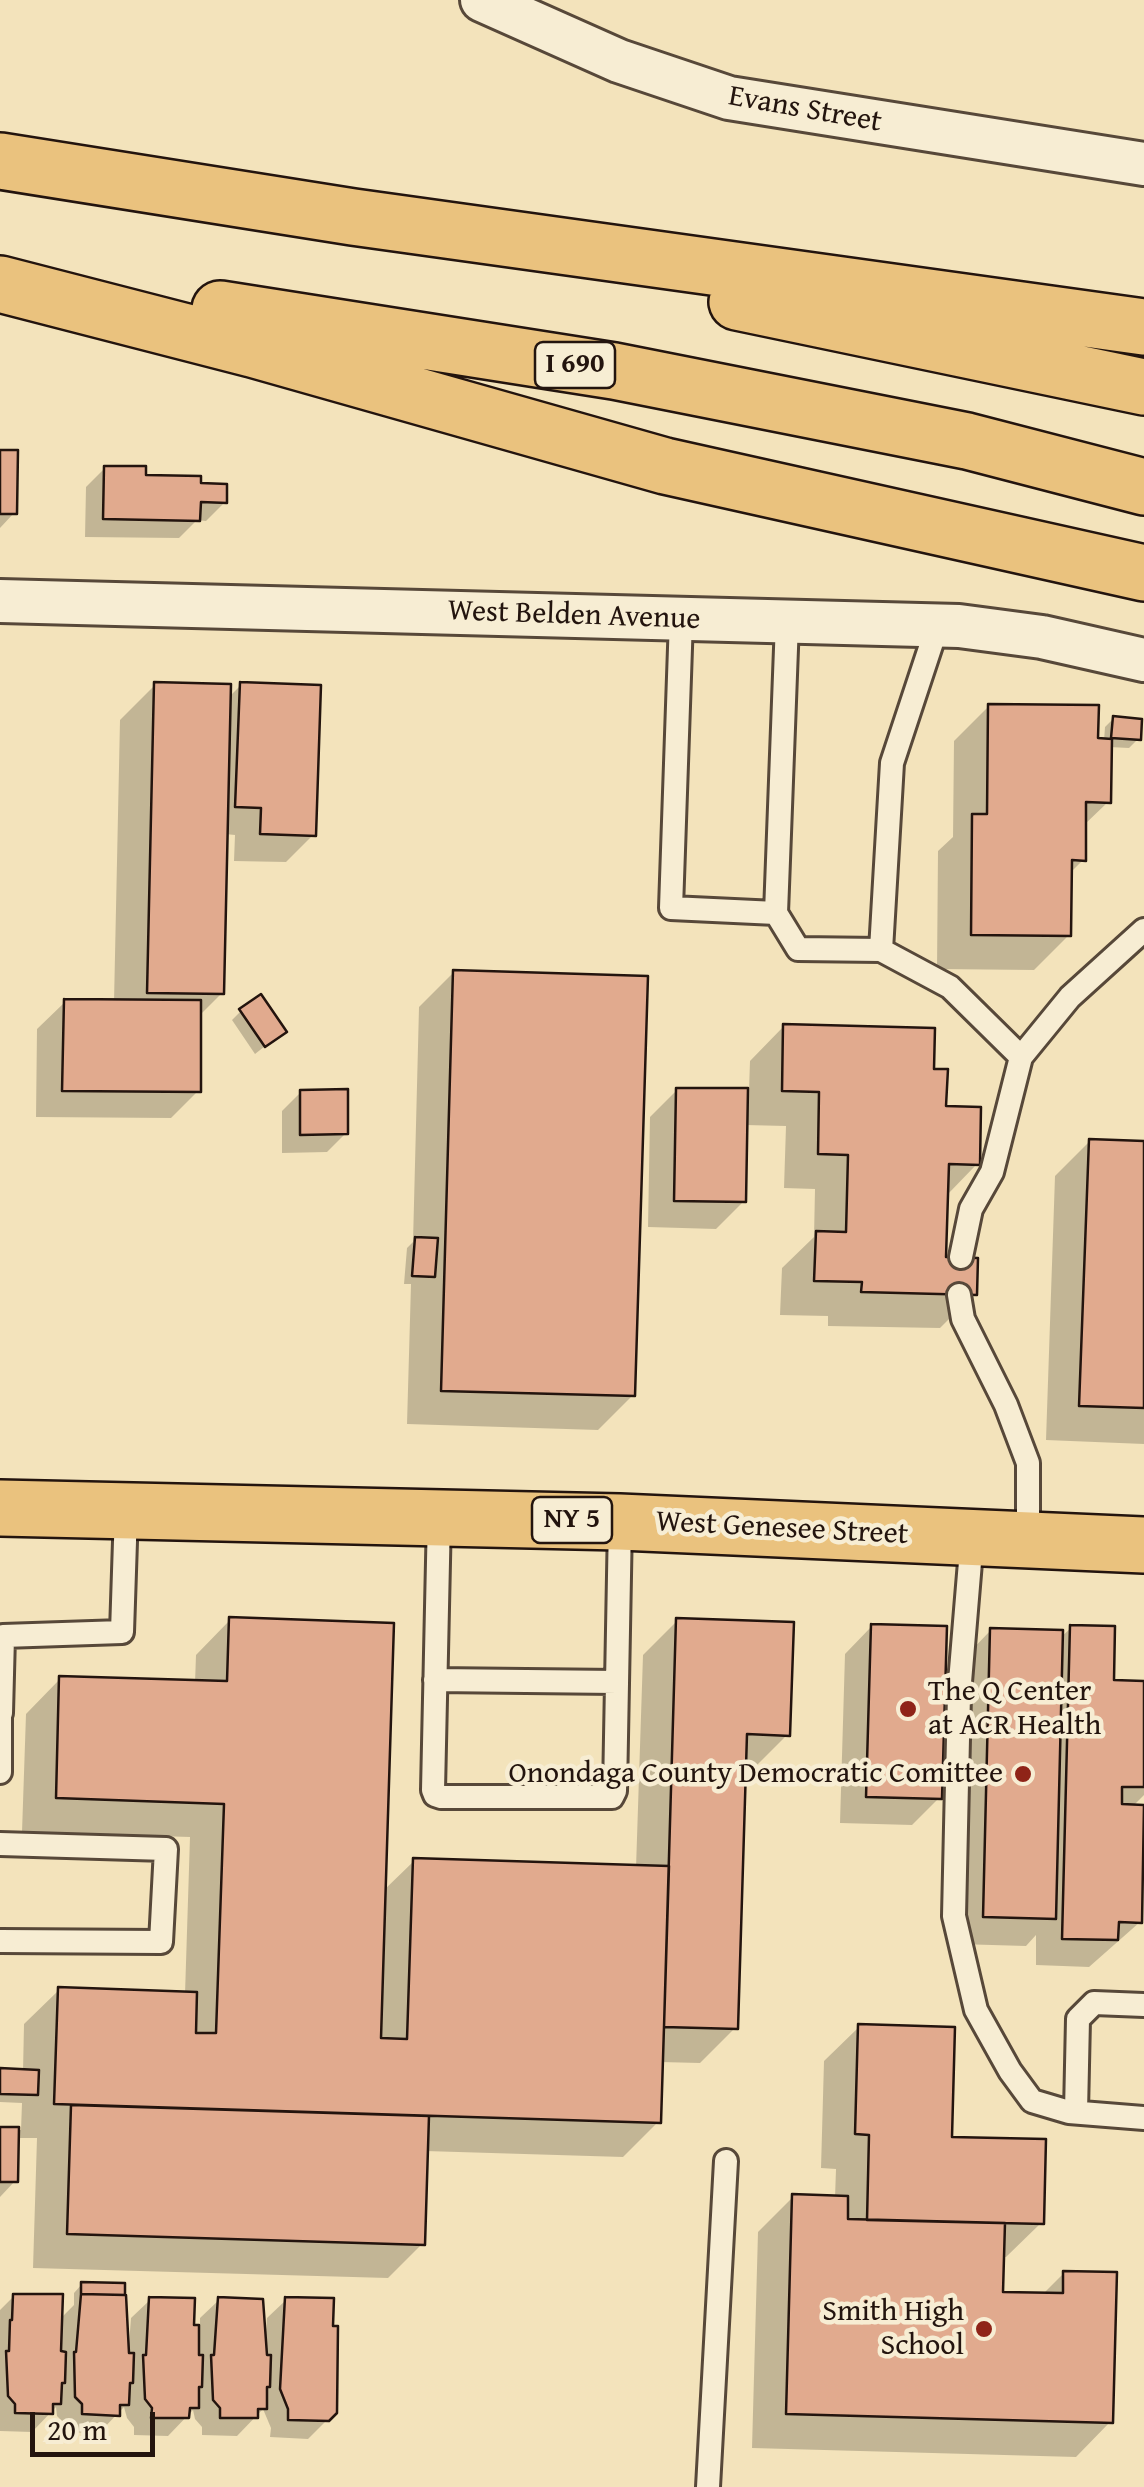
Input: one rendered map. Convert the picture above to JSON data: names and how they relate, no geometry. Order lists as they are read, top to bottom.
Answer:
{
  "streets": {
    "main road": ["I 690", "NY 5", "West Genesee Street"],
    "street": ["Evans Street", "West Belden Avenue"]
  },
  "places": ["The Q Center at ACR Health", "Onondaga County Democratic Comittee", "Smith High School"],
  "scale_bar": "20 m"
}
